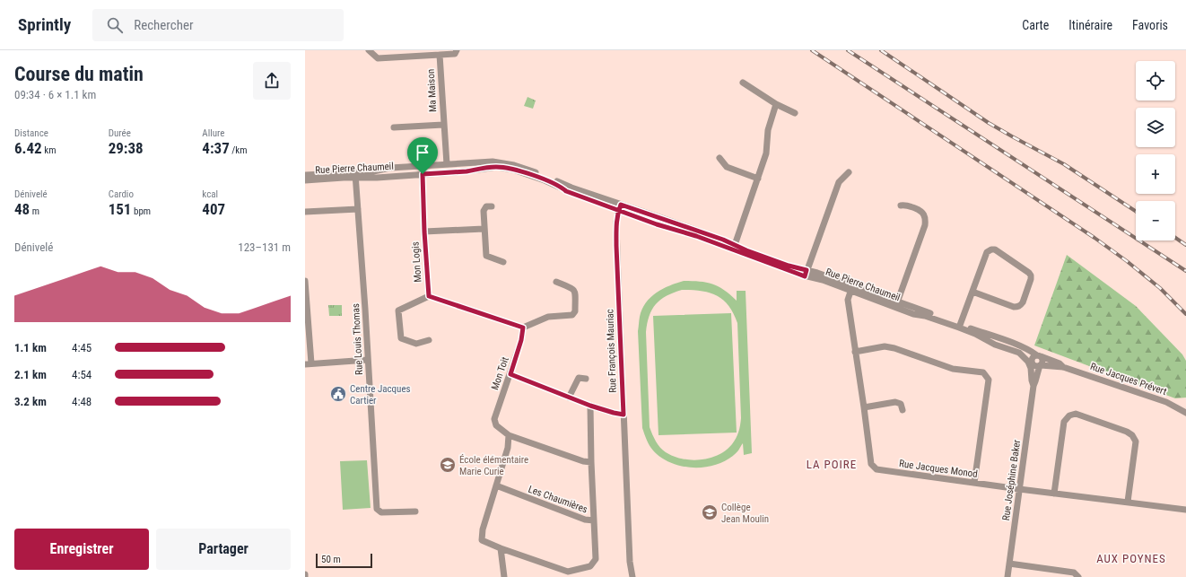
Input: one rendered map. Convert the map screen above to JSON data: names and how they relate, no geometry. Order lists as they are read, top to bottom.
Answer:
{
  "streets": {
    "street": [
      "Ma Maison",
      "Rue Pierre Chaumeil",
      "Mon Logis",
      "Rue Louis Thomas",
      "Rue François Mauriac",
      "Mon Toit",
      "Rue Jacques Prévert",
      "Rue Jacques Monod",
      "Rue Joséphine Baker",
      "Les Chaumières"
    ]
  },
  "crossings": [
    ["Ma Maison", "Rue Pierre Chaumeil"],
    ["Rue Pierre Chaumeil", "Mon Logis"],
    ["Rue Pierre Chaumeil", "Rue Louis Thomas"],
    ["Rue Pierre Chaumeil", "Rue François Mauriac"],
    ["Rue Pierre Chaumeil", "Rue Jacques Prévert"],
    ["Rue Pierre Chaumeil", "Rue Jacques Monod"],
    ["Rue Pierre Chaumeil", "Rue Joséphine Baker"],
    ["Mon Toit", "Les Chaumières"],
    ["Rue Jacques Prévert", "Rue Joséphine Baker"],
    ["Rue Jacques Monod", "Rue Joséphine Baker"]
  ],
  "districts": ["LA POIRE", "AUX POYNES"],
  "places": {
    "public building": ["Centre Jacques Cartier"],
    "school or university": ["École élémentaire Marie Curie", "Collège Jean Moulin"]
  },
  "scale_bar": "50 m",
  "page": {
    "header": "Sprintly",
    "search": "Rechercher",
    "nav": ["Carte", "Itinéraire", "Favoris"],
    "heading": ["Course du matin", "09:34 · 6 × 1.1 km"],
    "map_buttons": ["+", "−"],
    "stats": [
      ["Distance", "6.42 km"],
      ["Durée", "29:38"],
      ["Allure", "4:37 /km"],
      ["Dénivelé", "48 m"],
      ["Cardio", "151 bpm"],
      ["kcal", "407"]
    ],
    "chart": ["Dénivelé", "123–131 m"],
    "list": [
      {
        "name": "1.1 km",
        "note": "4:45"
      },
      {
        "name": "2.1 km",
        "note": "4:54"
      },
      {
        "name": "3.2 km",
        "note": "4:48"
      }
    ],
    "buttons": ["Enregistrer", "Partager"],
    "scale": "50 m"
  }
}
